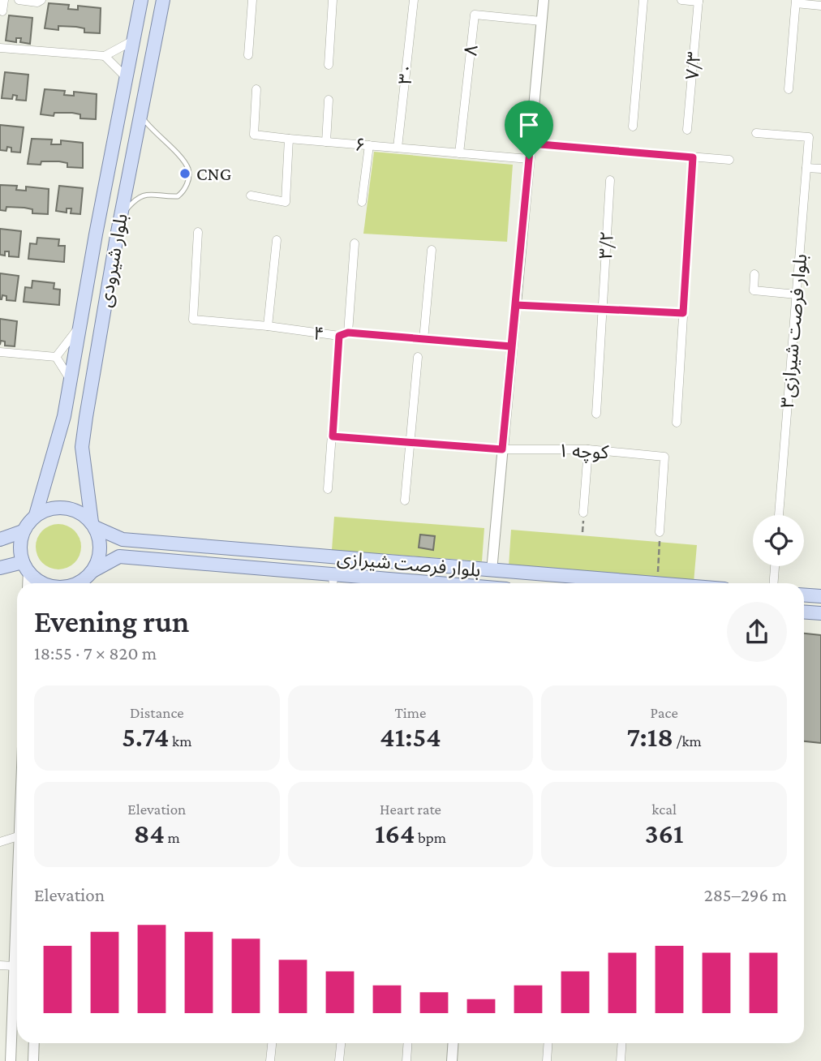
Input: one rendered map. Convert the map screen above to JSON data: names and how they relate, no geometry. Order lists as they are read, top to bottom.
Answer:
{
  "streets": {
    "main road": ["بلوار شیرودی", "بلوار فرصت شیرازی"],
    "street": [
      "۸",
      "۷/۳",
      "۳۰",
      "۶",
      "۳/۲",
      "۳بلوار فرصت شیرازی",
      "۴",
      "کوچه ۱"
    ]
  },
  "crossings": [
    ["۸", "۶"],
    ["۳۰", "۶"],
    ["بلوار شیرودی", "بلوار فرصت شیرازی"]
  ],
  "places": ["CNG"],
  "page": {
    "heading": ["Evening run", "18:55 · 7 × 820 m"],
    "stats": [
      ["Distance", "5.74 km"],
      ["Time", "41:54"],
      ["Pace", "7:18 /km"],
      ["Elevation", "84 m"],
      ["Heart rate", "164 bpm"],
      ["kcal", "361"]
    ],
    "chart": ["Elevation", "285–296 m"]
  }
}
